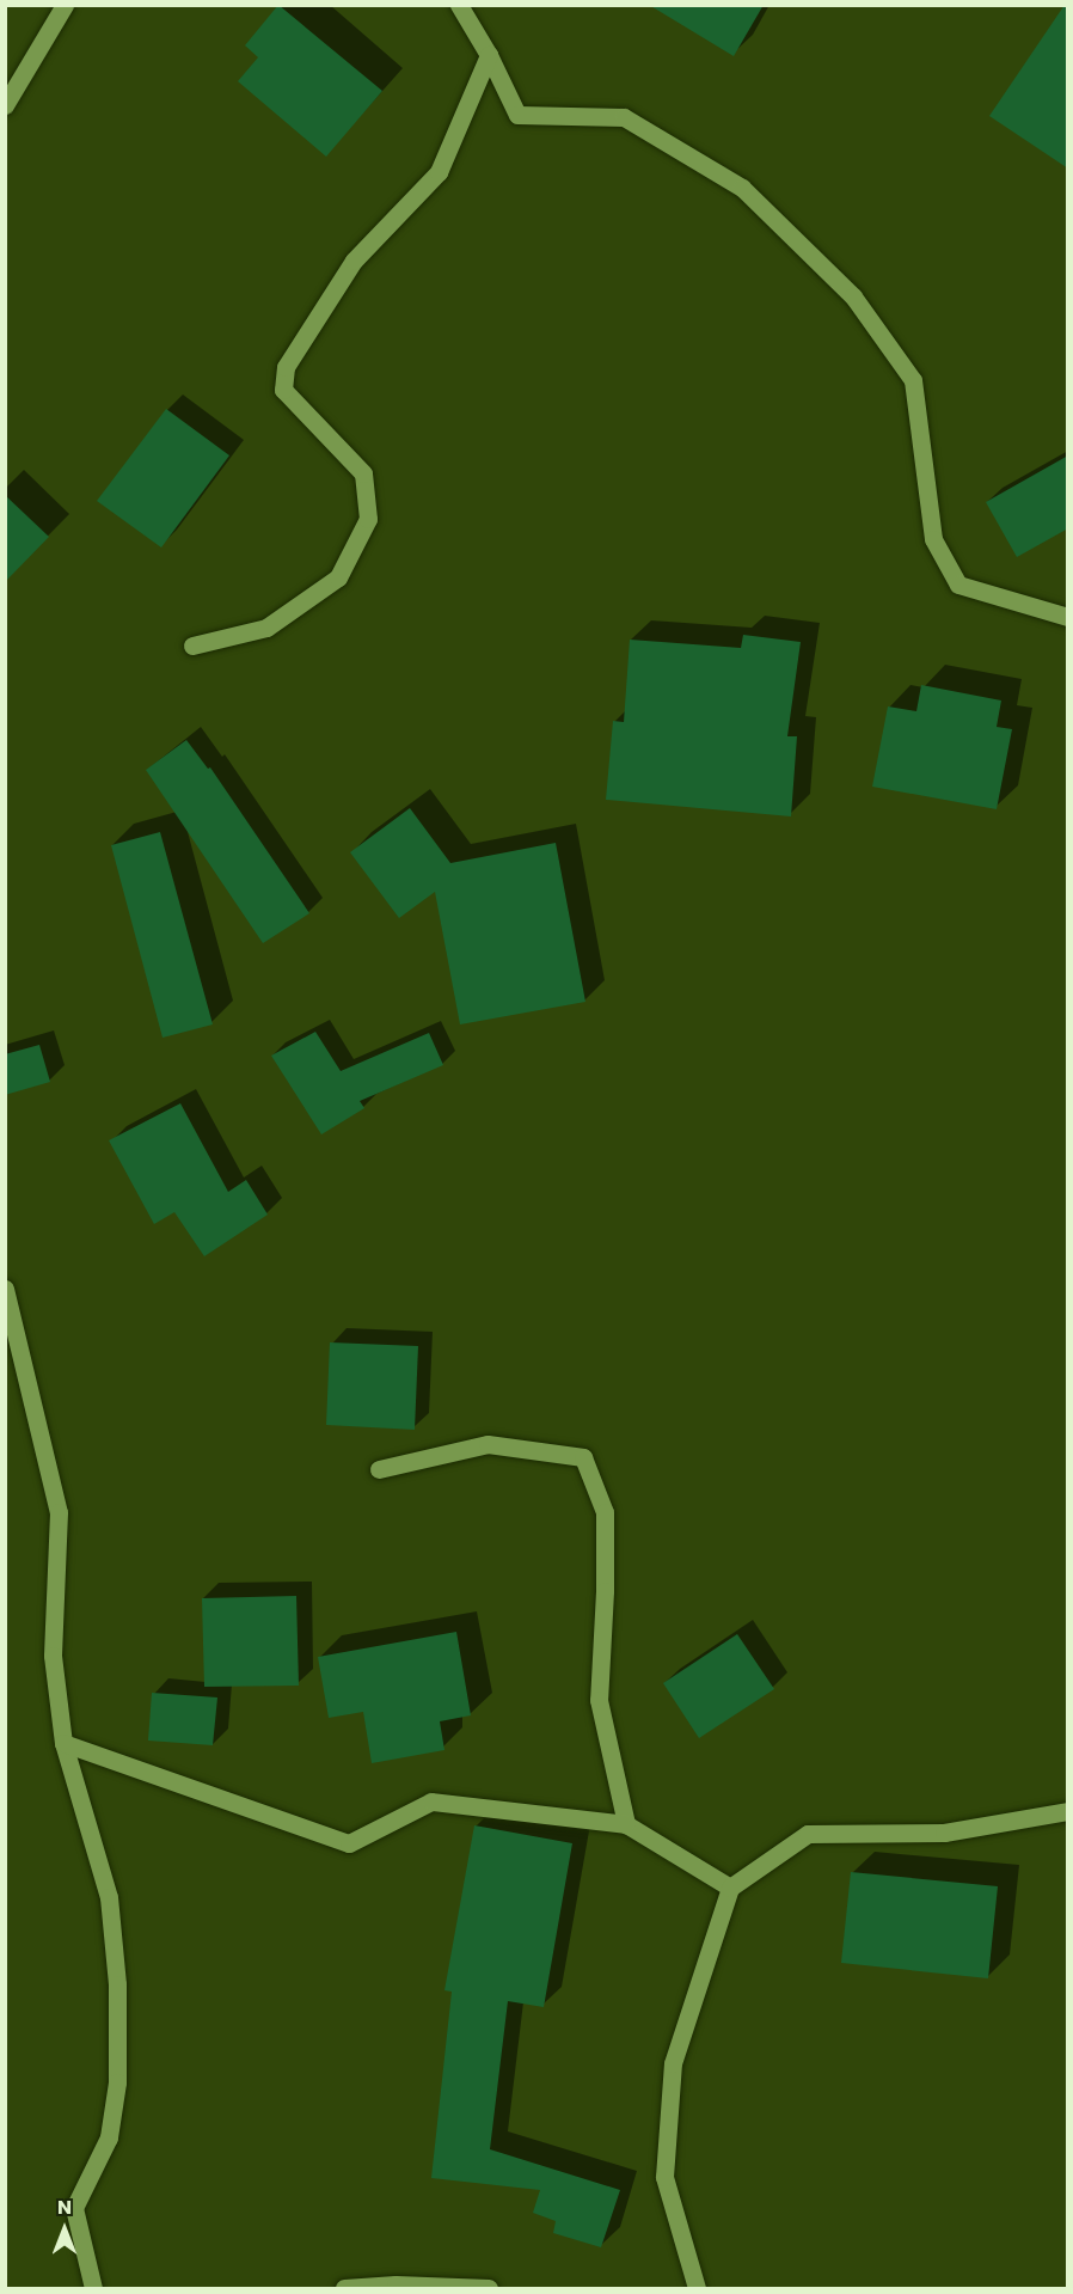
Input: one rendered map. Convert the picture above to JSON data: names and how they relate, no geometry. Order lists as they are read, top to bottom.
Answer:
{
  "north": "top"
}
